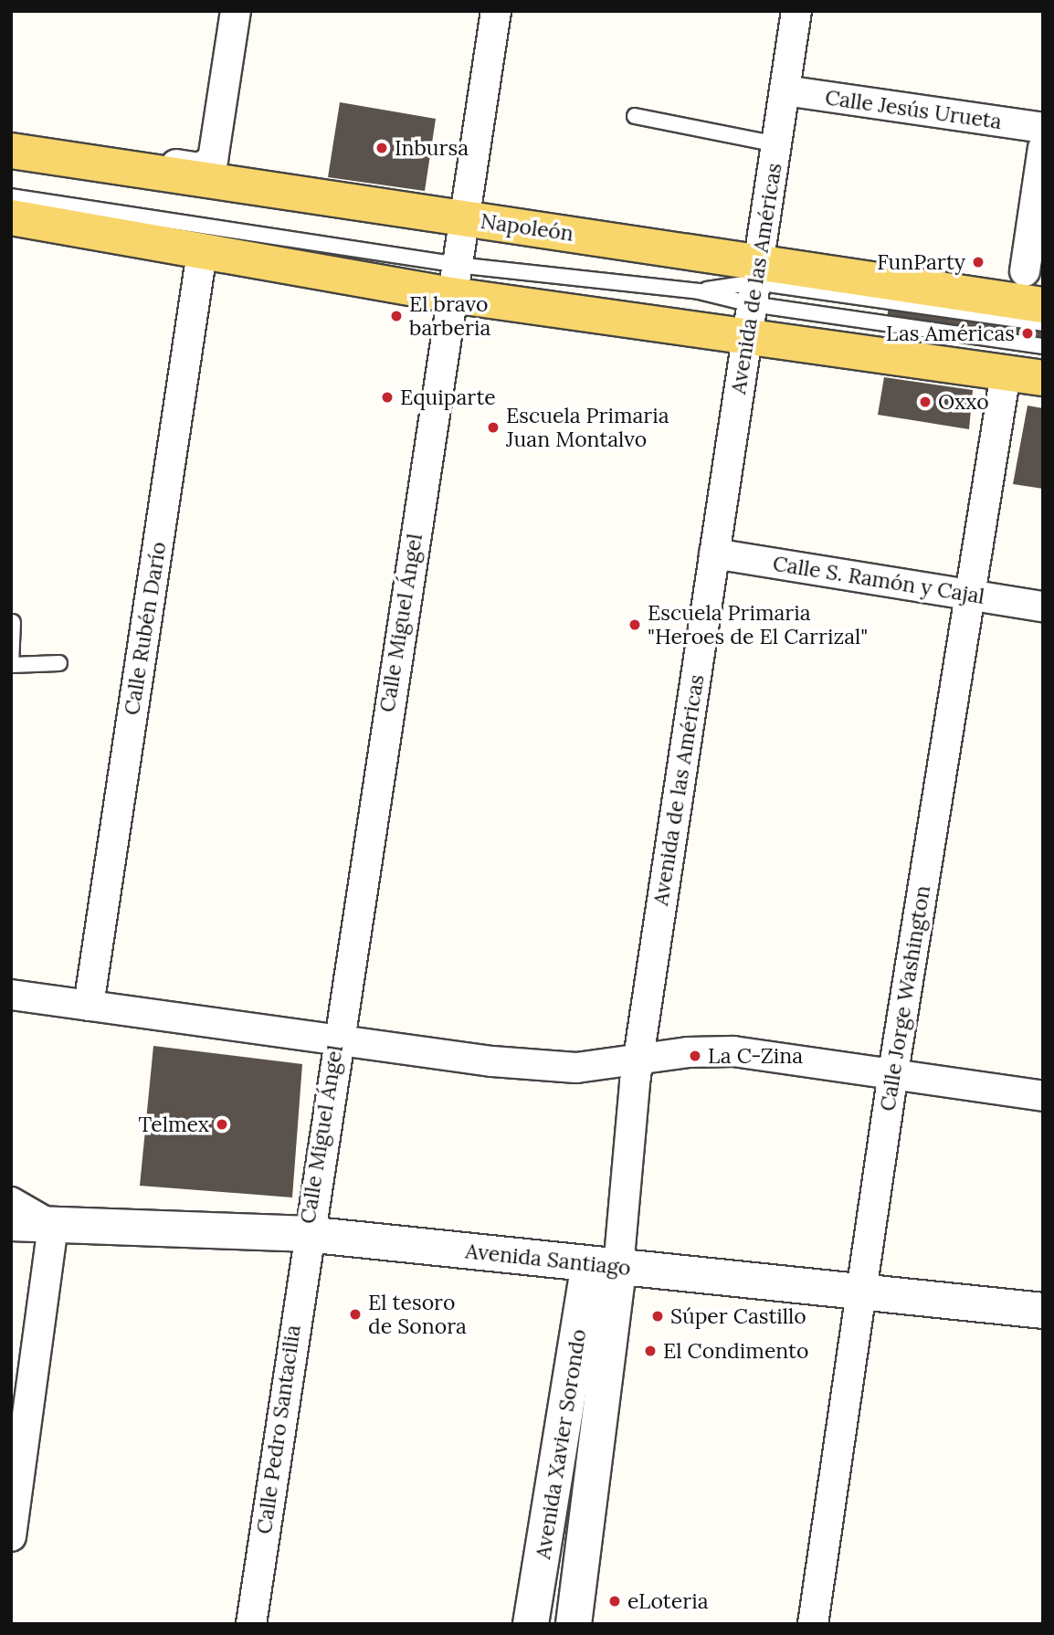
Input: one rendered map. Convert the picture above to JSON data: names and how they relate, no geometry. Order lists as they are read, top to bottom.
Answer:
{
  "streets": {
    "main road": ["Napoleón"],
    "street": [
      "Calle Jesús Urueta",
      "Avenida de las Américas",
      "Calle S. Ramón y Cajal",
      "Calle Miguel Ángel",
      "Calle Rubén Darío",
      "Calle Jorge Washington",
      "Avenida Santiago",
      "Calle Pedro Santacilia",
      "Avenida Xavier Sorondo"
    ]
  },
  "crossings": [
    ["Calle Jesús Urueta", "Avenida de las Américas"],
    ["Napoleón", "Avenida de las Américas"],
    ["Napoleón", "Calle Miguel Ángel"],
    ["Napoleón", "Calle Rubén Darío"],
    ["Napoleón", "Calle Jorge Washington"],
    ["Avenida de las Américas", "Calle S. Ramón y Cajal"],
    ["Avenida de las Américas", "Avenida Santiago"],
    ["Avenida de las Américas", "Avenida Xavier Sorondo"],
    ["Calle S. Ramón y Cajal", "Calle Jorge Washington"],
    ["Calle Miguel Ángel", "Avenida Santiago"],
    ["Calle Miguel Ángel", "Calle Pedro Santacilia"],
    ["Calle Jorge Washington", "Avenida Santiago"],
    ["Avenida Santiago", "Calle Pedro Santacilia"],
    ["Avenida Santiago", "Avenida Xavier Sorondo"]
  ],
  "places": [
    "Inbursa",
    "FunParty",
    "El bravo barberia",
    "Las Américas",
    "Equiparte",
    "Oxxo",
    "Escuela Primaria Juan Montalvo",
    "Escuela Primaria \"Heroes de El Carrizal\"",
    "La C-Zina",
    "Telmex",
    "El tesoro de Sonora",
    "Súper Castillo",
    "El Condimento",
    "eLoteria"
  ]
}
